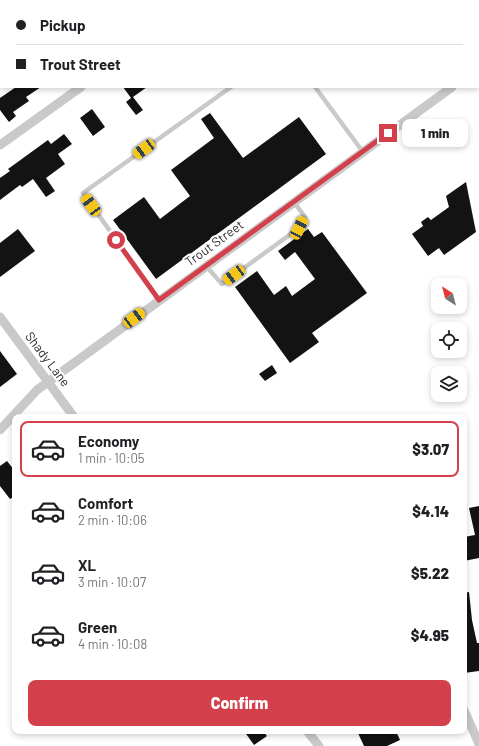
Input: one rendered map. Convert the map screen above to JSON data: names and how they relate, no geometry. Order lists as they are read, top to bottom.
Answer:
{
  "streets": {
    "street": ["Trout Street", "Shady Lane"]
  },
  "crossings": [
    ["Trout Street", "Shady Lane"]
  ],
  "north": "top left",
  "page": {
    "banner": ["Pickup", "Trout Street"],
    "bubble": "1 min",
    "list": [
      {
        "name": "Economy",
        "note": "1 min · 10:05",
        "value": "$3.07"
      },
      {
        "name": "Comfort",
        "note": "2 min · 10:06",
        "value": "$4.14"
      },
      {
        "name": "XL",
        "note": "3 min · 10:07",
        "value": "$5.22"
      },
      {
        "name": "Green",
        "note": "4 min · 10:08",
        "value": "$4.95"
      }
    ],
    "buttons": "Confirm"
  }
}
